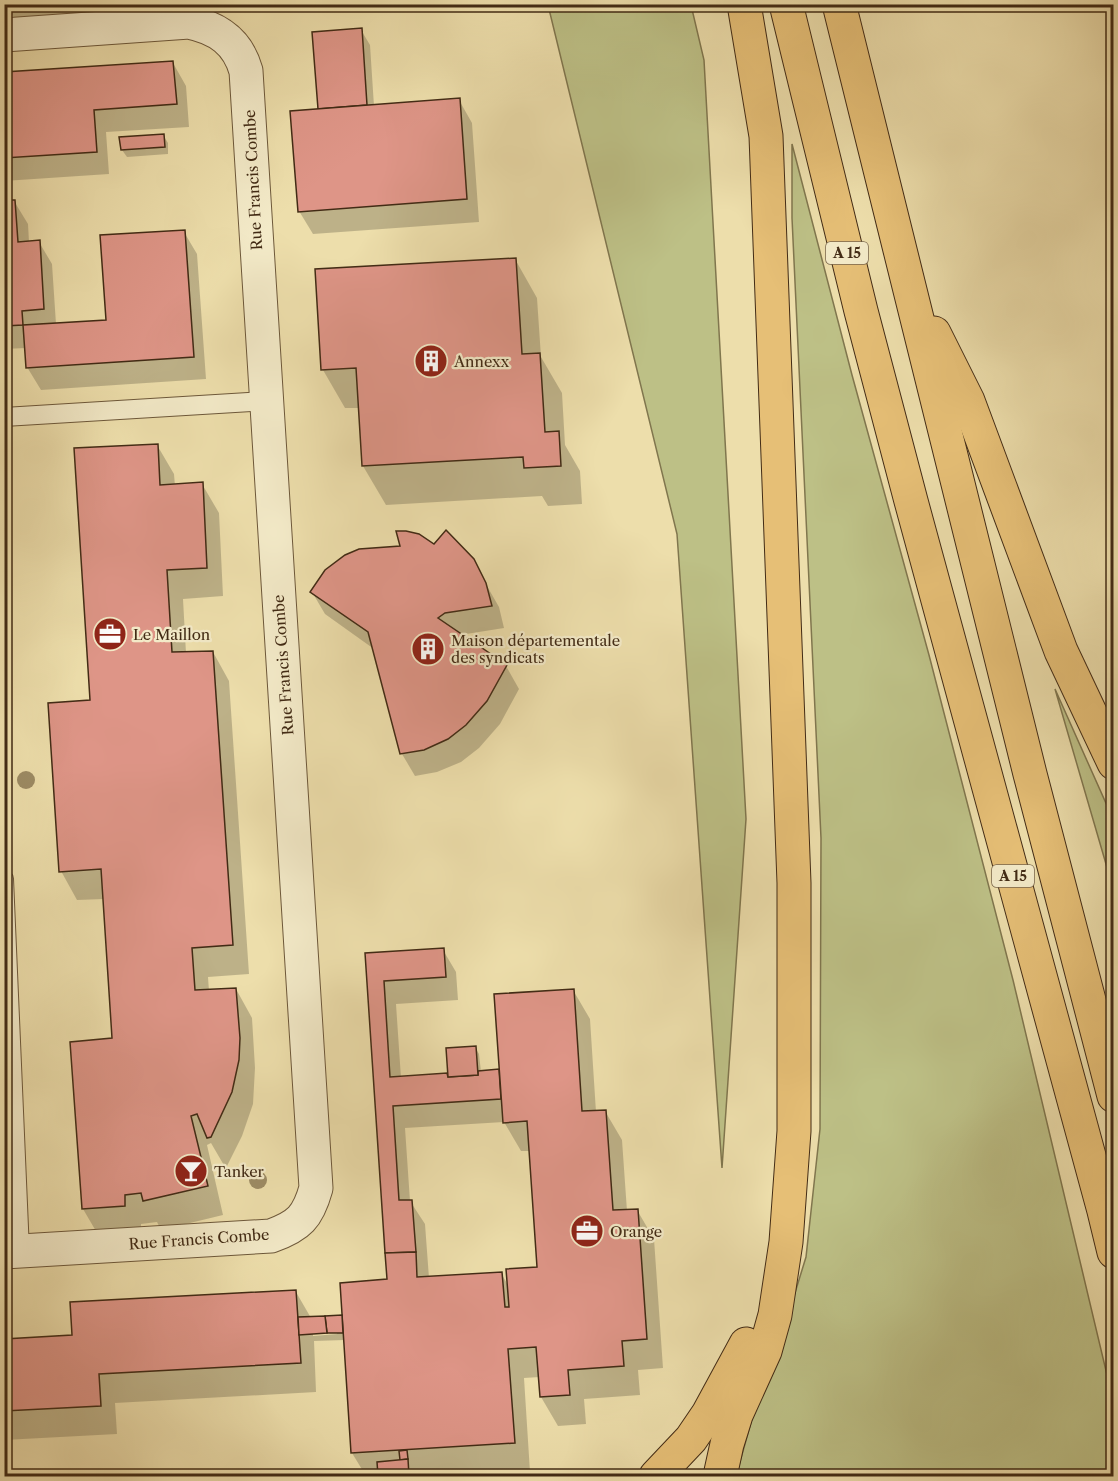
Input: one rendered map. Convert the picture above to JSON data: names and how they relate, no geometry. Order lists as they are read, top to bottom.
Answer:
{
  "streets": {
    "highway": ["A 15"],
    "street": ["Rue Francis Combe"]
  },
  "places": {
    "building": ["Annexx", "Maison départementale des syndicats"],
    "office": ["Le Maillon", "Orange"],
    "bar": ["Tanker"]
  }
}
